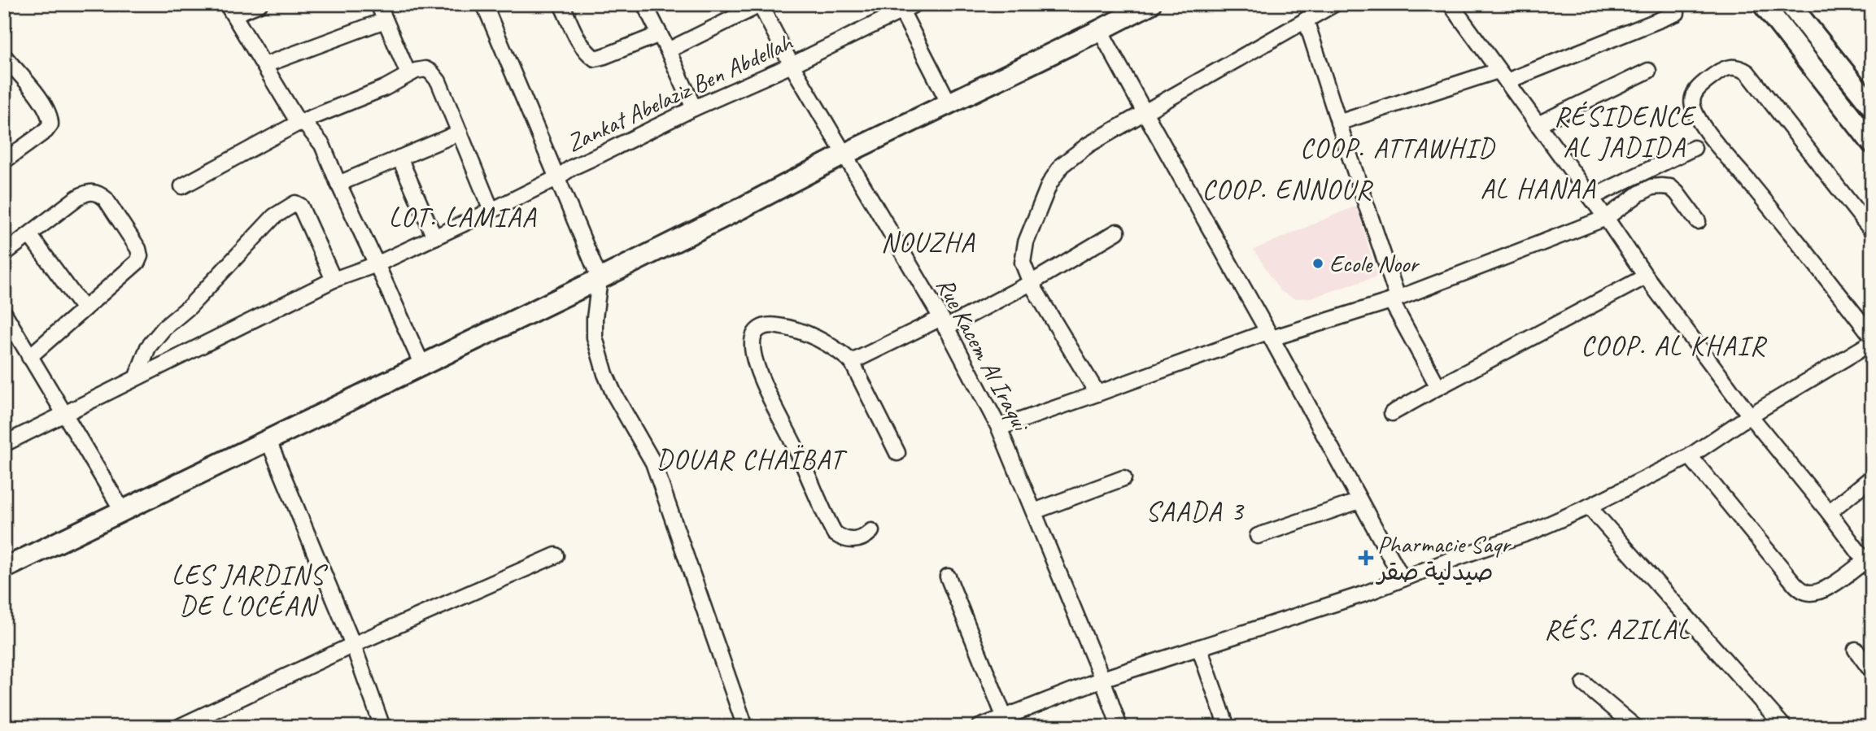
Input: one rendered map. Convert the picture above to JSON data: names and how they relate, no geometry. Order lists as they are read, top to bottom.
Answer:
{
  "streets": {
    "street": ["Zankat Abelaziz Ben Abdellah", "Rue Kacem Al Iraqui"]
  },
  "crossings": [
    ["Zankat Abelaziz Ben Abdellah", "Rue Kacem Al Iraqui"]
  ],
  "districts": [
    "RÉSIDENCE AL JADIDA",
    "COOP. ATTAWHID",
    "AL HANAA",
    "COOP. ENNOUR",
    "LOT. LAMIAA",
    "NOUZHA",
    "COOP. AL KHAIR",
    "DOUAR CHAÏBAT",
    "SAADA 3",
    "LES JARDINS DE L'OCÉAN",
    "RÉS. AZILAL"
  ],
  "places": {
    "other": ["Ecole Noor"],
    "health": ["Pharmacie Saqr صيدلية صقر"]
  }
}
